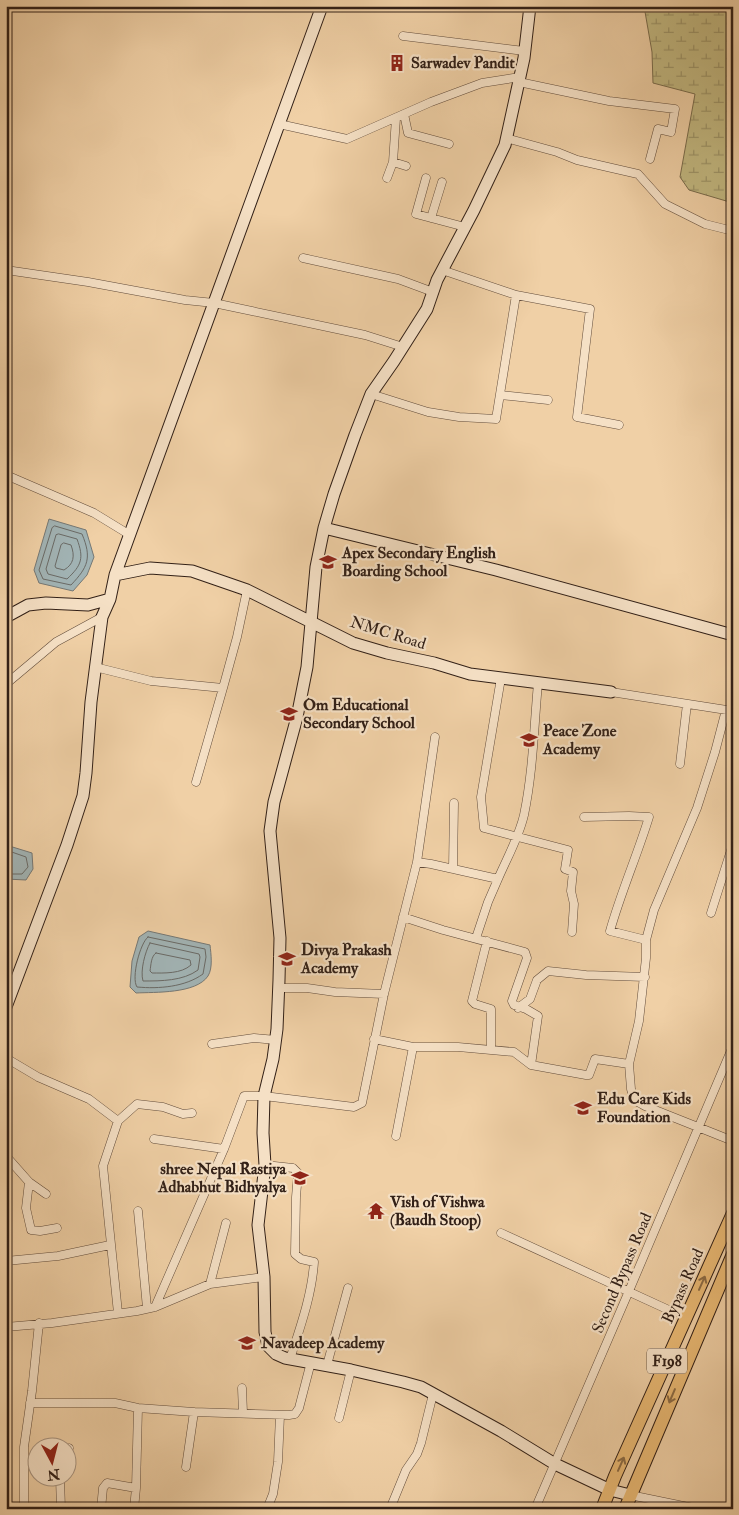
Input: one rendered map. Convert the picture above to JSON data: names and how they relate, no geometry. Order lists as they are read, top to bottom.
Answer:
{
  "streets": {
    "main road": ["Bypass Road", "F198"],
    "street": ["NMC Road", "Second Bypass Road"]
  },
  "places": {
    "building": ["Sarwadev Pandit"],
    "school or university": [
      "Apex Secondary English Boarding School",
      "Om Educational Secondary School",
      "Peace Zone Academy",
      "Divya Prakash Academy",
      "Edu Care Kids Foundation",
      "shree Nepal Rastiya Adhabhut Bidhyalya",
      "Navadeep Academy"
    ],
    "temple": ["Vish of Vishwa (Baudh Stoop)"]
  },
  "north": "bottom"
}
